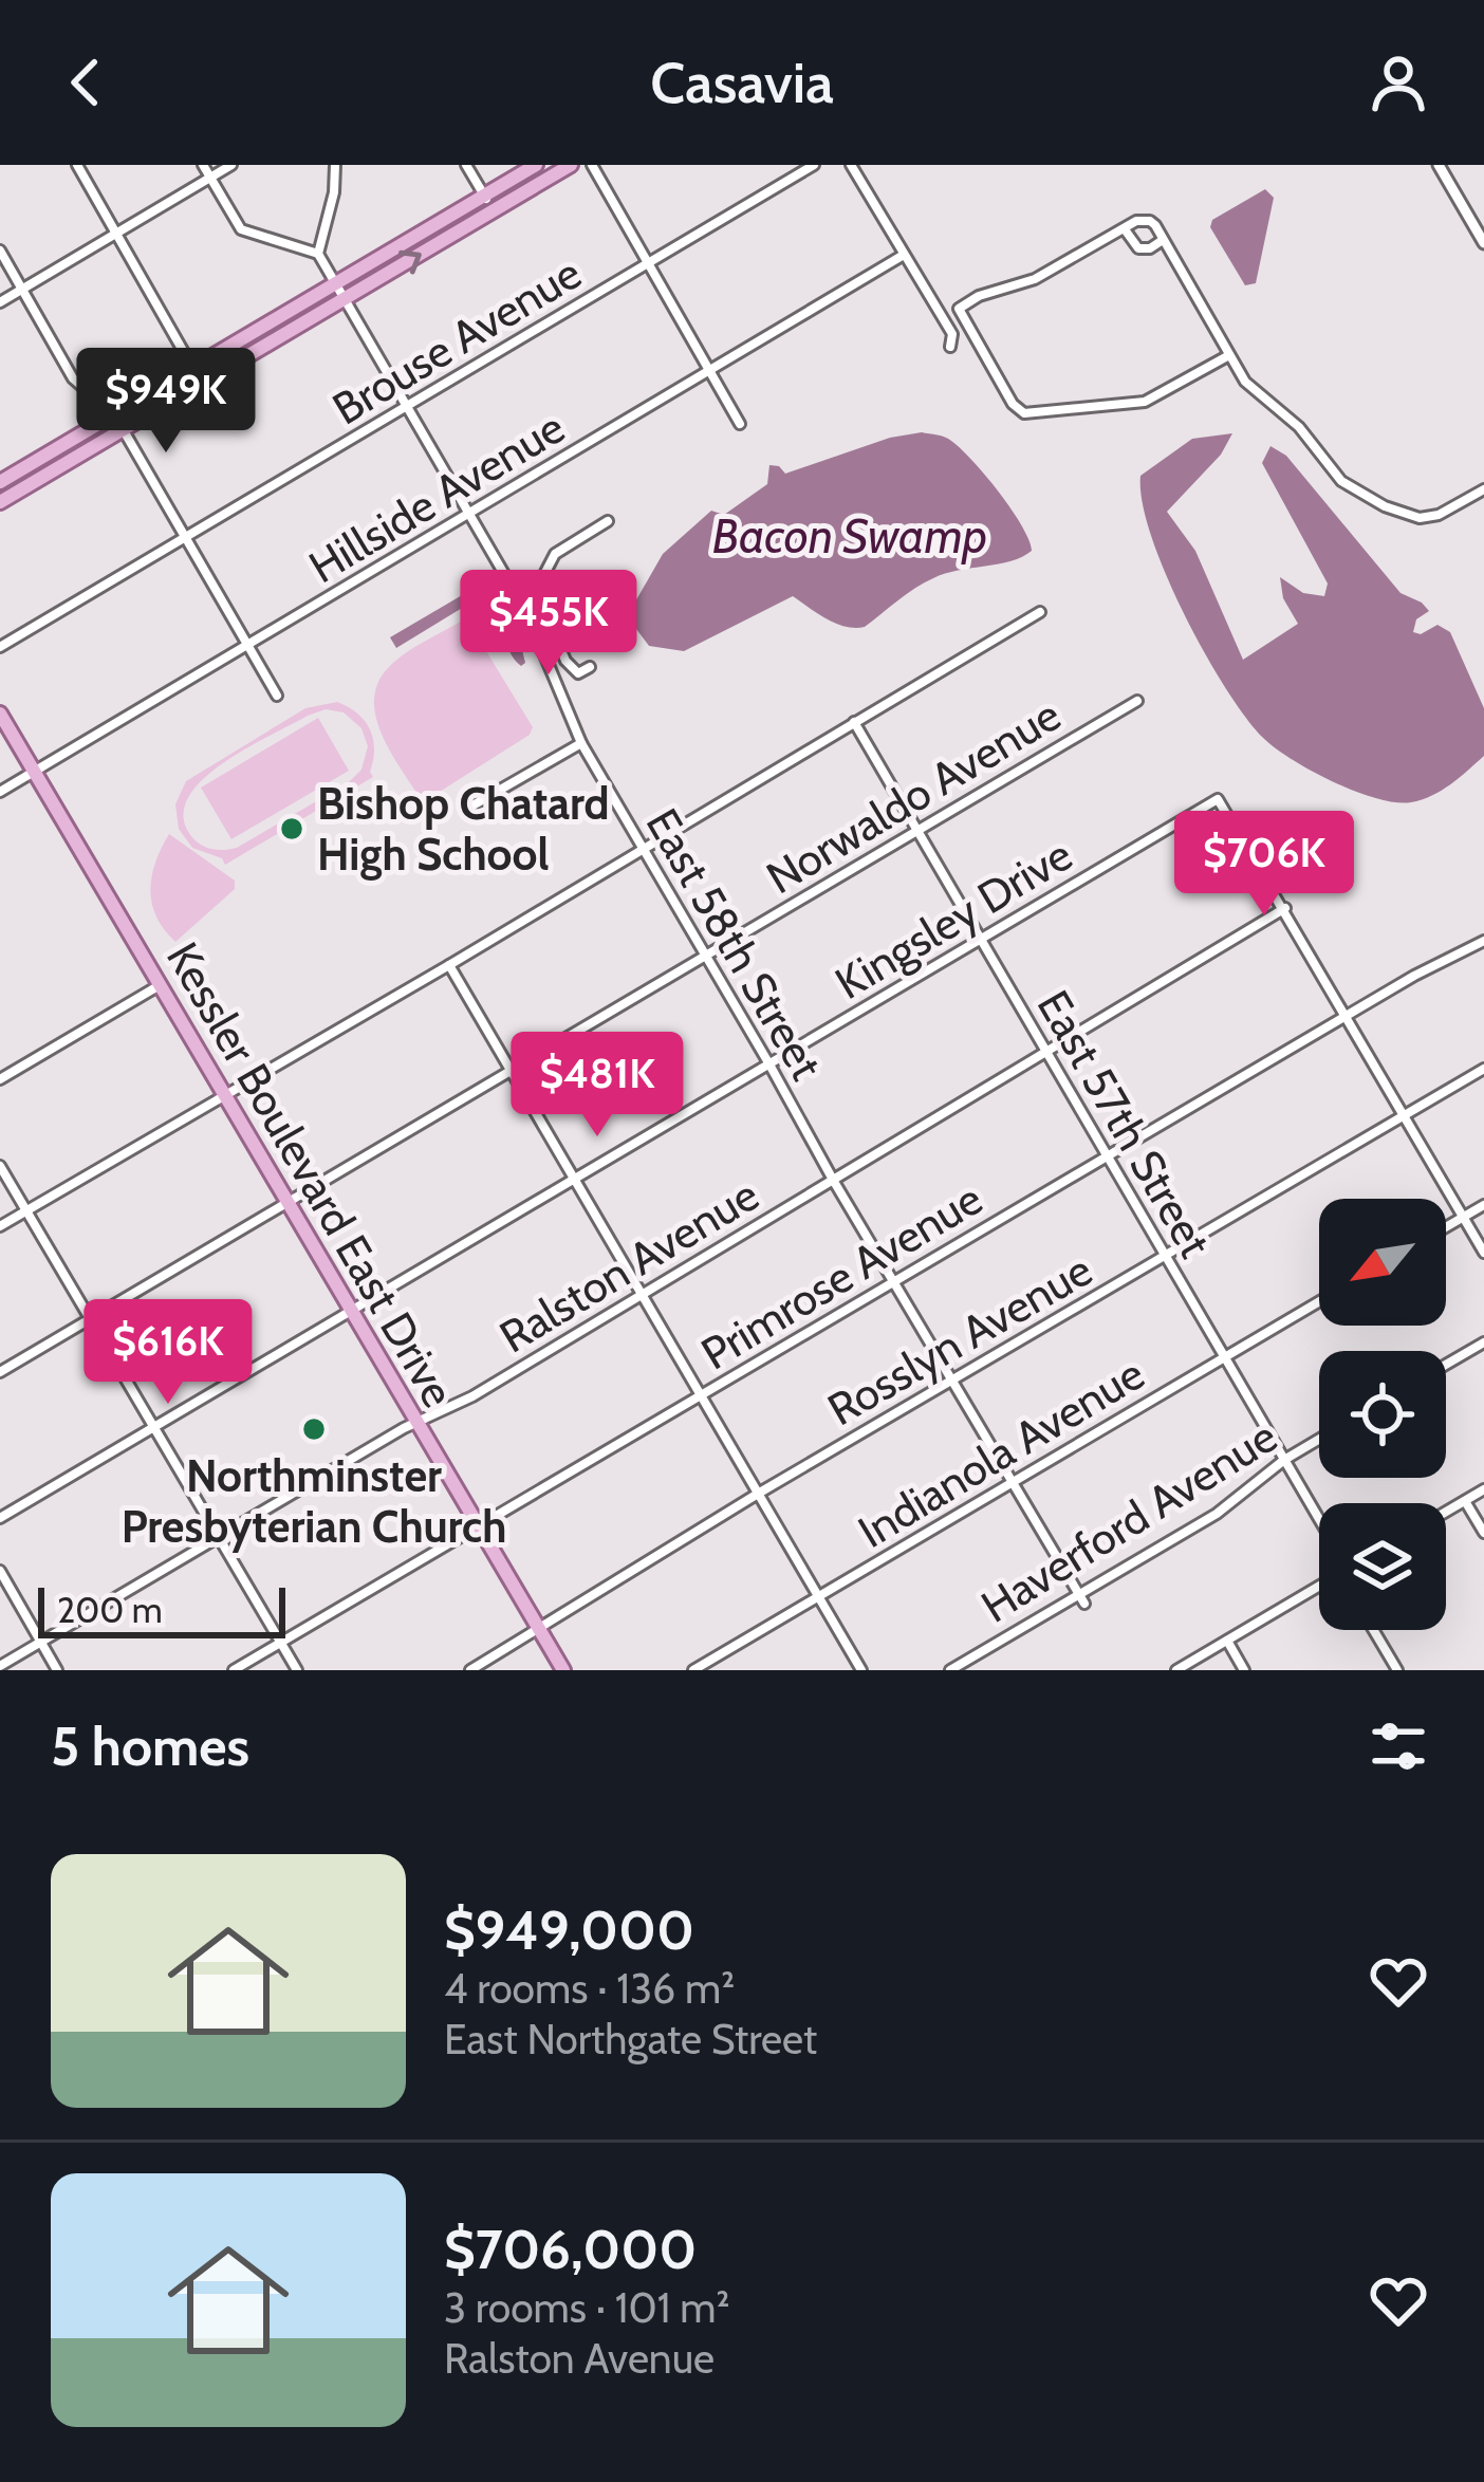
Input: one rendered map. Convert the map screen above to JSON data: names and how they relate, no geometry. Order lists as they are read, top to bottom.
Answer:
{
  "streets": {
    "main road": ["Kessler Boulevard East Drive"],
    "street": [
      "Brouse Avenue",
      "Hillside Avenue",
      "Norwaldo Avenue",
      "Kingsley Drive",
      "East 58th Street",
      "East 57th Street",
      "Ralston Avenue",
      "Primrose Avenue",
      "Rosslyn Avenue",
      "Indianola Avenue",
      "Haverford Avenue"
    ]
  },
  "crossings": [
    ["Brouse Avenue", "East 58th Street"],
    ["Hillside Avenue", "East 58th Street"],
    ["Hillside Avenue", "Kessler Boulevard East Drive"],
    ["Norwaldo Avenue", "East 58th Street"],
    ["Norwaldo Avenue", "East 57th Street"],
    ["Norwaldo Avenue", "Kessler Boulevard East Drive"],
    ["Kingsley Drive", "East 58th Street"],
    ["Kingsley Drive", "East 57th Street"],
    ["Kingsley Drive", "Kessler Boulevard East Drive"],
    ["Kingsley Drive", "Ralston Avenue"],
    ["East 58th Street", "Ralston Avenue"],
    ["East 58th Street", "Primrose Avenue"],
    ["East 58th Street", "Rosslyn Avenue"],
    ["East 58th Street", "Indianola Avenue"],
    ["East 58th Street", "Haverford Avenue"],
    ["East 57th Street", "Ralston Avenue"],
    ["East 57th Street", "Primrose Avenue"],
    ["East 57th Street", "Rosslyn Avenue"],
    ["East 57th Street", "Indianola Avenue"],
    ["East 57th Street", "Haverford Avenue"],
    ["Kessler Boulevard East Drive", "Ralston Avenue"],
    ["Kessler Boulevard East Drive", "Primrose Avenue"],
    ["Kessler Boulevard East Drive", "Rosslyn Avenue"]
  ],
  "water": ["Bacon Swamp"],
  "places": ["Bishop Chatard High School", "Northminster Presbyterian Church"],
  "scale_bar": "200 m",
  "north": "bottom left",
  "page": {
    "header": "Casavia",
    "price": [
      "$949K",
      "$455K",
      "$706K",
      "$481K",
      "$616K"
    ],
    "scale": "200 m",
    "heading": "5 homes",
    "list": [
      {
        "name": "$949,000",
        "note": "4 rooms · 136 m² · East Northgate Street"
      },
      {
        "name": "$706,000",
        "note": "3 rooms · 101 m² · Ralston Avenue"
      }
    ]
  }
}
